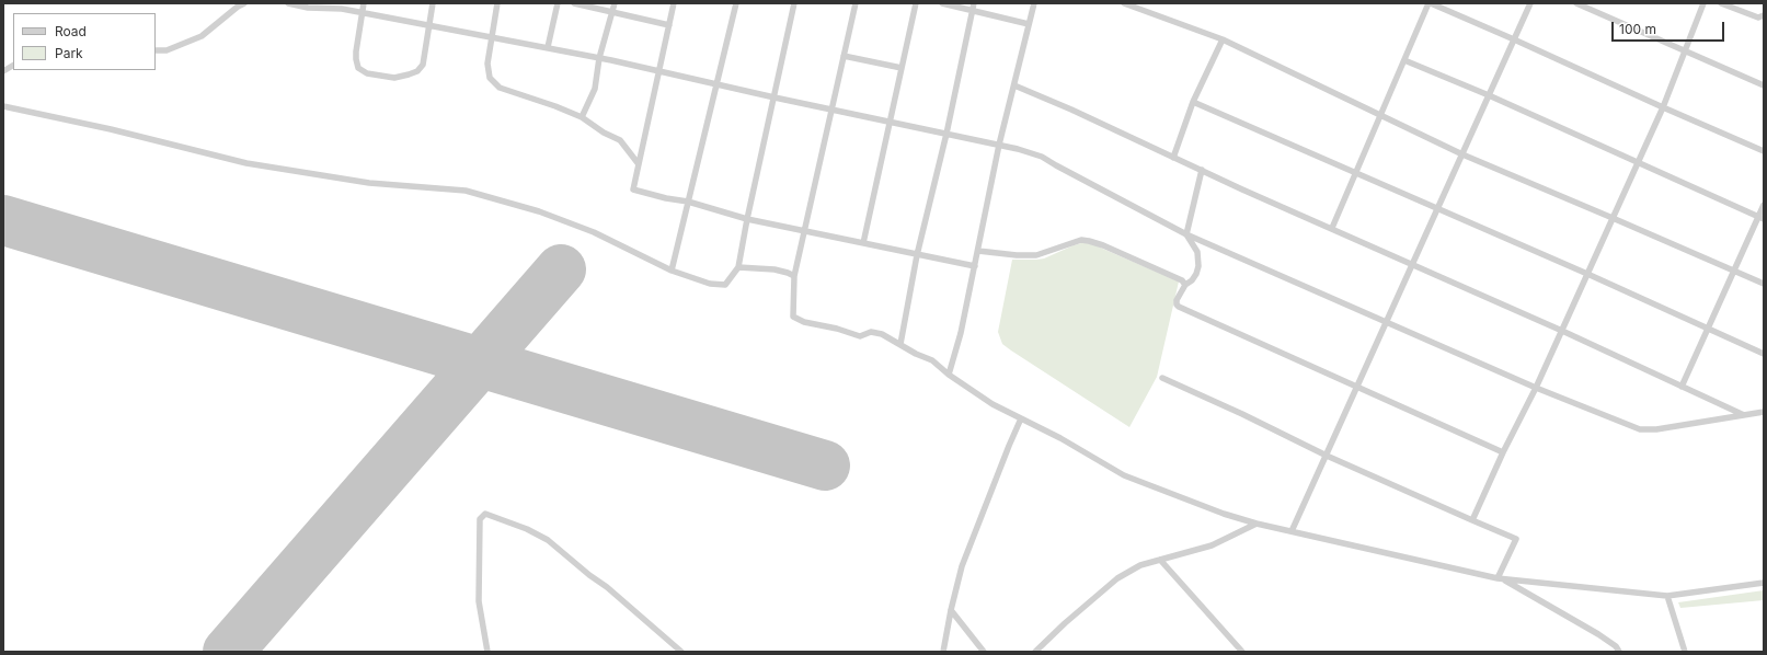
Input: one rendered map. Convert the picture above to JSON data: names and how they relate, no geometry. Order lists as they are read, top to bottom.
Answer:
{
  "legend": ["Road", "Park"],
  "scale_bar": "100 m"
}
